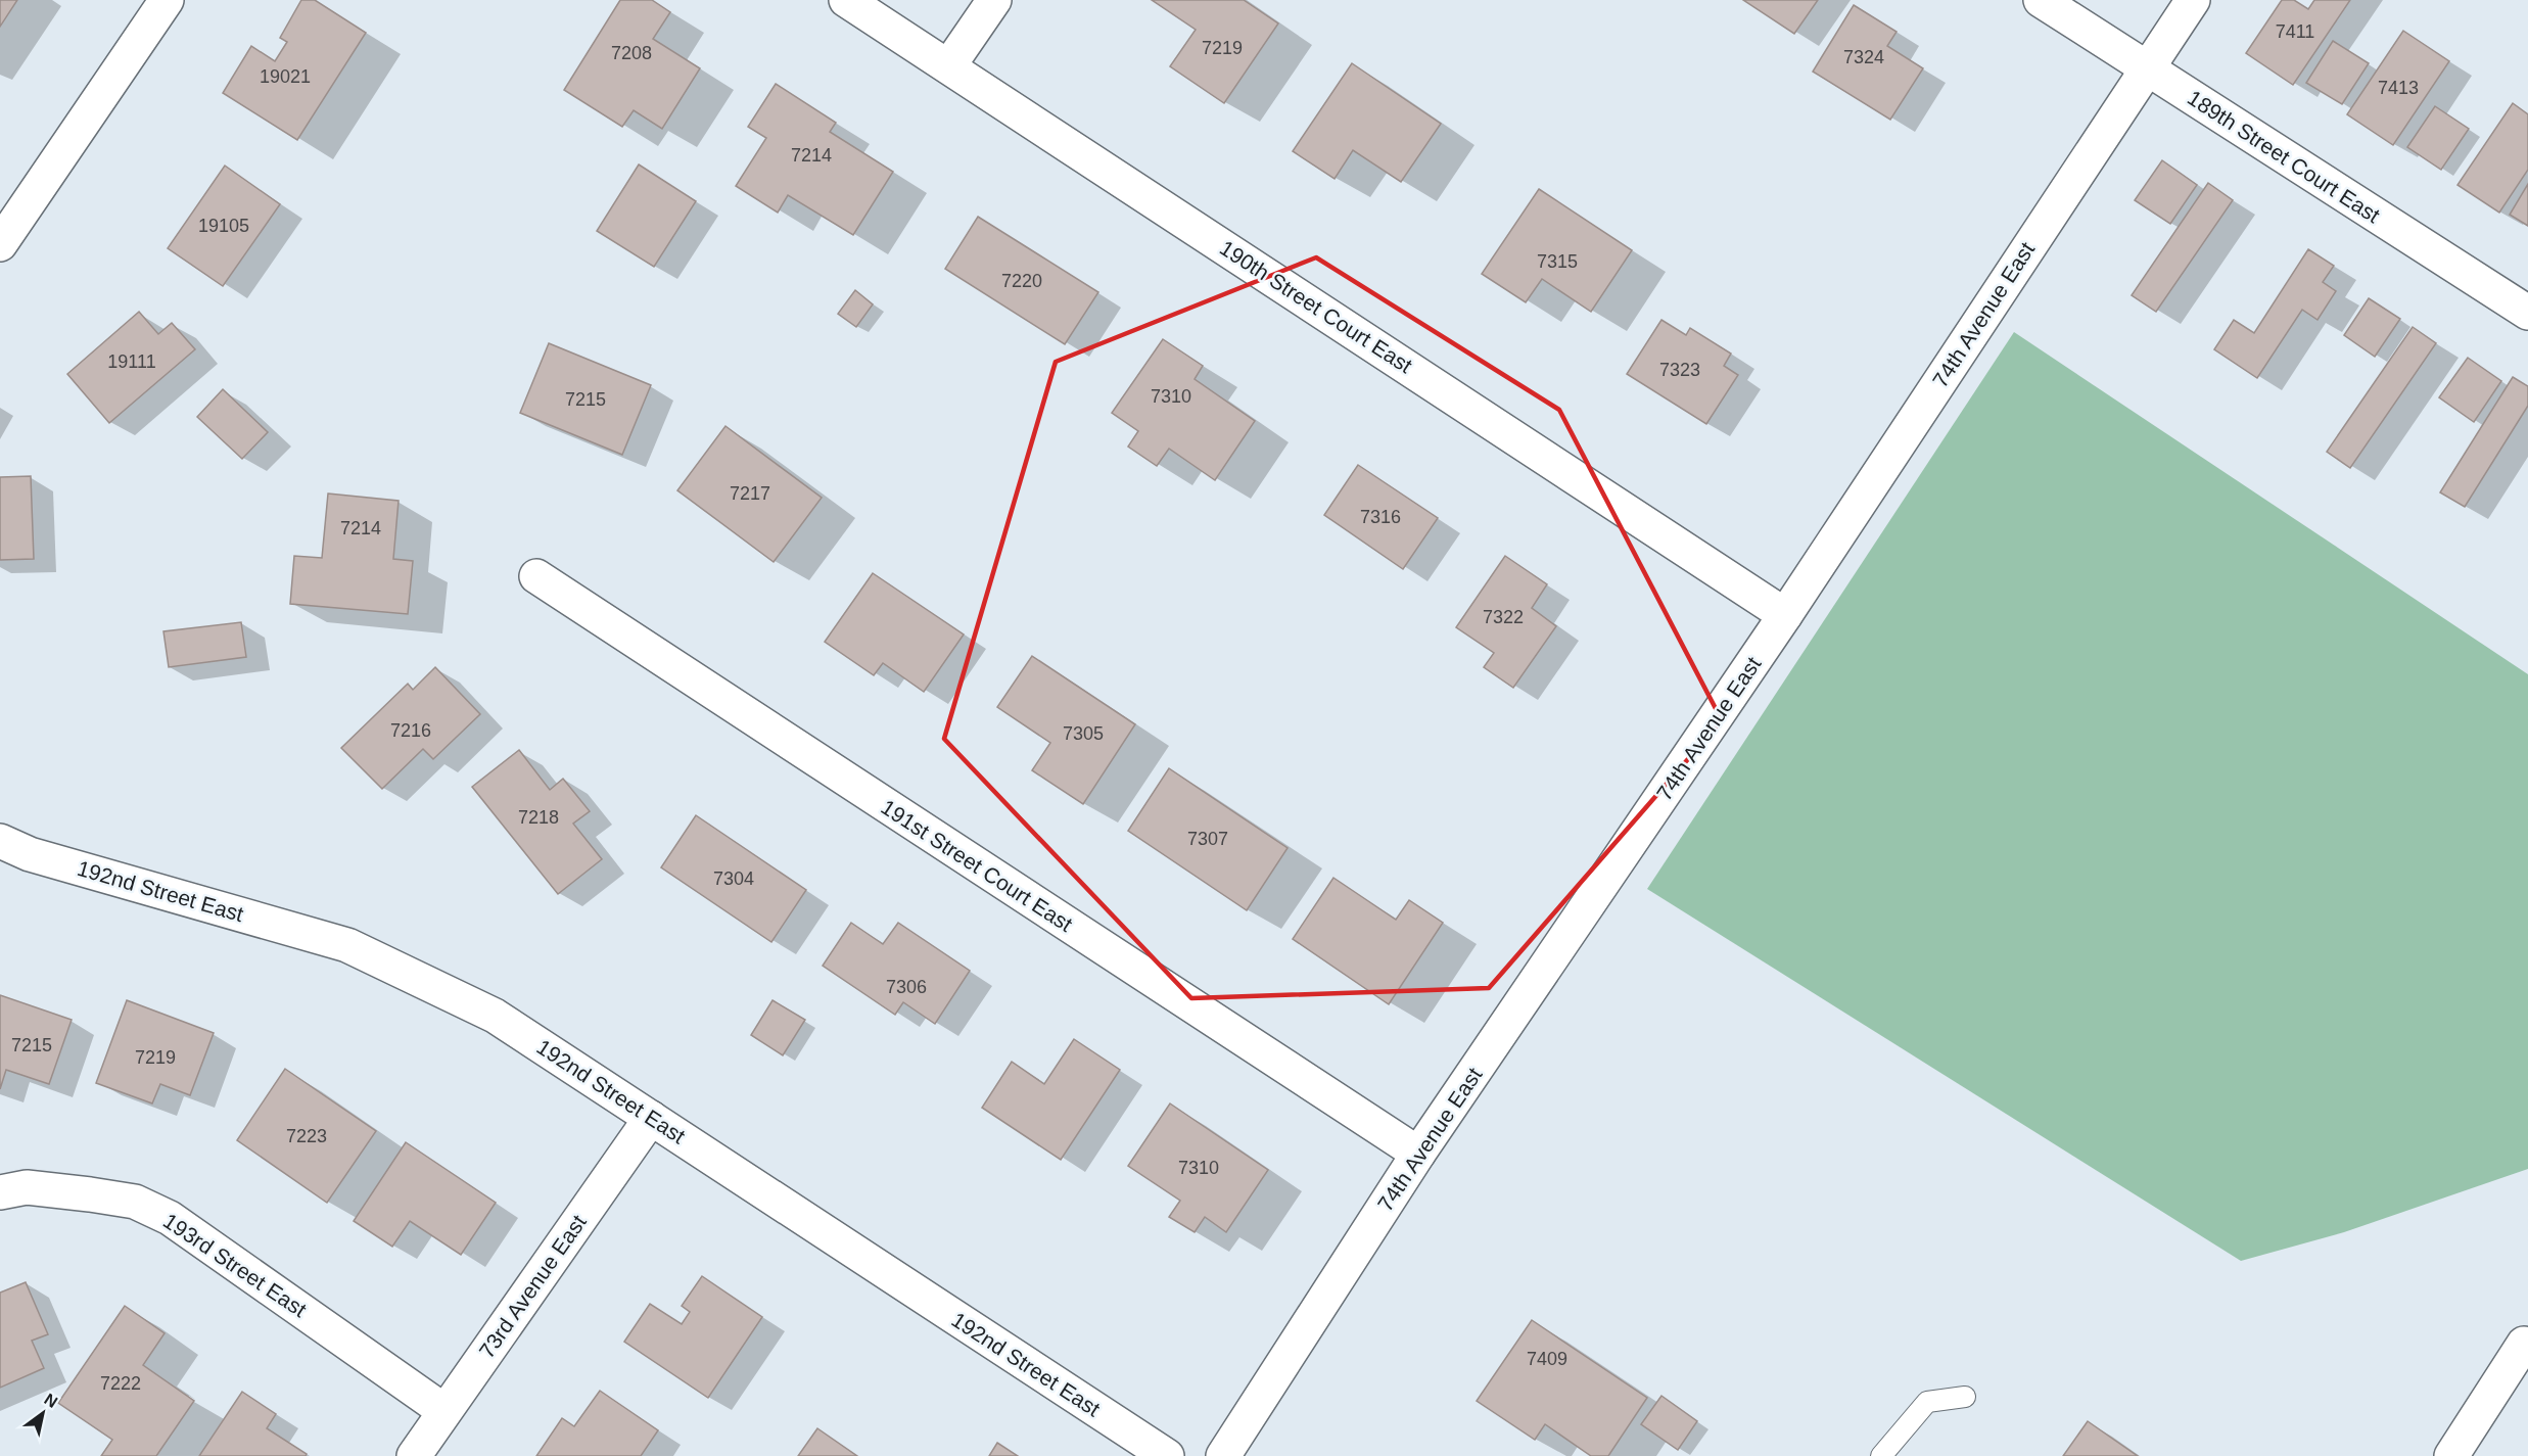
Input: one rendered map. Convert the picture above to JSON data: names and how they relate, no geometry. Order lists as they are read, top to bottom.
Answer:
{
  "streets": {
    "street": [
      "189th Street Court East",
      "190th Street Court East",
      "74th Avenue East",
      "191st Street Court East",
      "192nd Street East",
      "193rd Street East",
      "73rd Avenue East"
    ]
  },
  "crossings": [
    ["189th Street Court East", "74th Avenue East"],
    ["190th Street Court East", "74th Avenue East"],
    ["74th Avenue East", "191st Street Court East"],
    ["192nd Street East", "73rd Avenue East"],
    ["193rd Street East", "73rd Avenue East"]
  ],
  "house_numbers": [
    "7411",
    "7219",
    "7208",
    "7324",
    "19021",
    "7413",
    "7214",
    "19105",
    "7315",
    "7220",
    "19111",
    "7323",
    "7310",
    "7215",
    "7217",
    "7316",
    "7214",
    "7322",
    "7216",
    "7305",
    "7218",
    "7307",
    "7304",
    "7306",
    "7215",
    "7219",
    "7223",
    "7310",
    "7409",
    "7222"
  ],
  "north": "top right"
}
